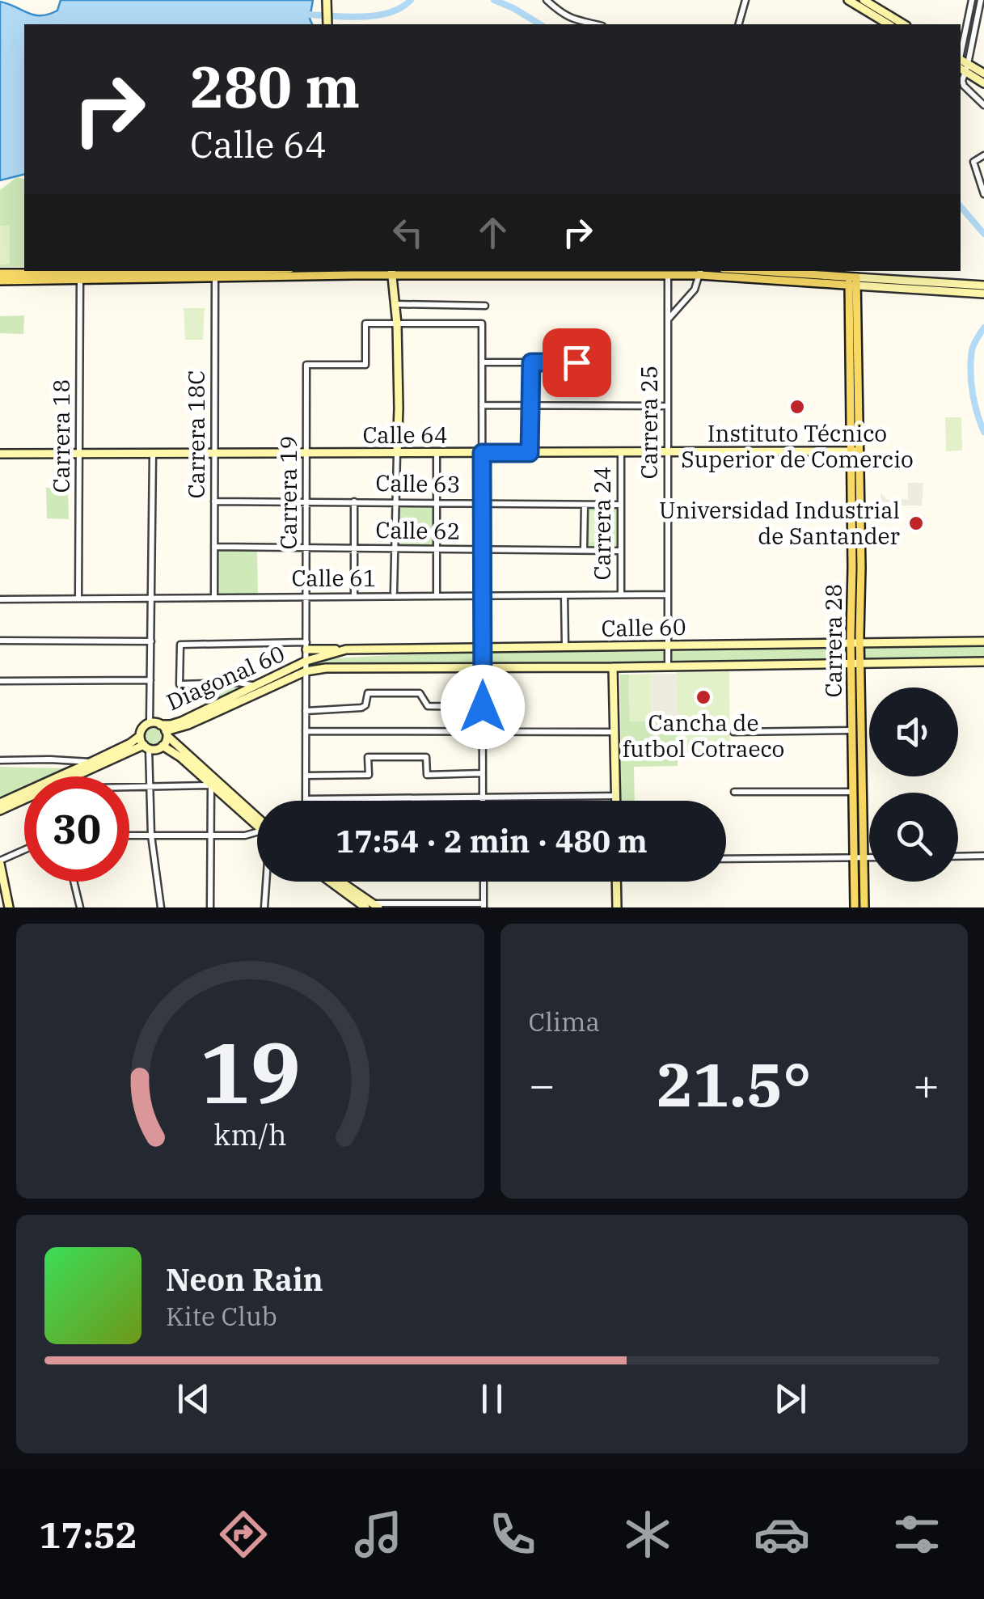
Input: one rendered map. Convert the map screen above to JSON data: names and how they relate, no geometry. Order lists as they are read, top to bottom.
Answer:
{
  "streets": {
    "main road": ["Carrera 28"],
    "street": [
      "Carrera 25",
      "Carrera 18C",
      "Calle 64",
      "Carrera 18",
      "Calle 63",
      "Carrera 19",
      "Carrera 24",
      "Calle 62",
      "Calle 61",
      "Calle 60",
      "Diagonal 60"
    ]
  },
  "crossings": [
    ["Carrera 25", "Calle 64"],
    ["Carrera 25", "Calle 61"],
    ["Carrera 25", "Calle 60"],
    ["Carrera 18C", "Calle 64"],
    ["Carrera 18C", "Calle 63"],
    ["Carrera 18C", "Calle 62"],
    ["Carrera 18C", "Calle 61"],
    ["Calle 64", "Carrera 18"],
    ["Calle 64", "Carrera 19"],
    ["Calle 64", "Carrera 24"],
    ["Calle 64", "Carrera 28"],
    ["Carrera 18", "Calle 61"],
    ["Calle 63", "Carrera 19"],
    ["Calle 63", "Carrera 24"],
    ["Carrera 19", "Calle 62"],
    ["Carrera 19", "Calle 61"],
    ["Carrera 19", "Calle 60"],
    ["Carrera 19", "Diagonal 60"],
    ["Carrera 24", "Calle 62"],
    ["Carrera 24", "Calle 61"],
    ["Calle 60", "Carrera 28"],
    ["Calle 60", "Diagonal 60"]
  ],
  "places": ["Instituto Técnico Superior de Comercio", "Universidad Industrial de Santander", "Cancha de futbol Cotraeco"],
  "page": {
    "turn": ["280 m", "Calle 64"],
    "limit": "30",
    "trip": "17:54 · 2 min · 480 m",
    "tile": "Clima",
    "heat": ["−", "21.5°", "+"],
    "song": ["Neon Rain", "Kite Club"],
    "tabs": "17:52",
    "gauge": ["19", "km/h"]
  }
}
